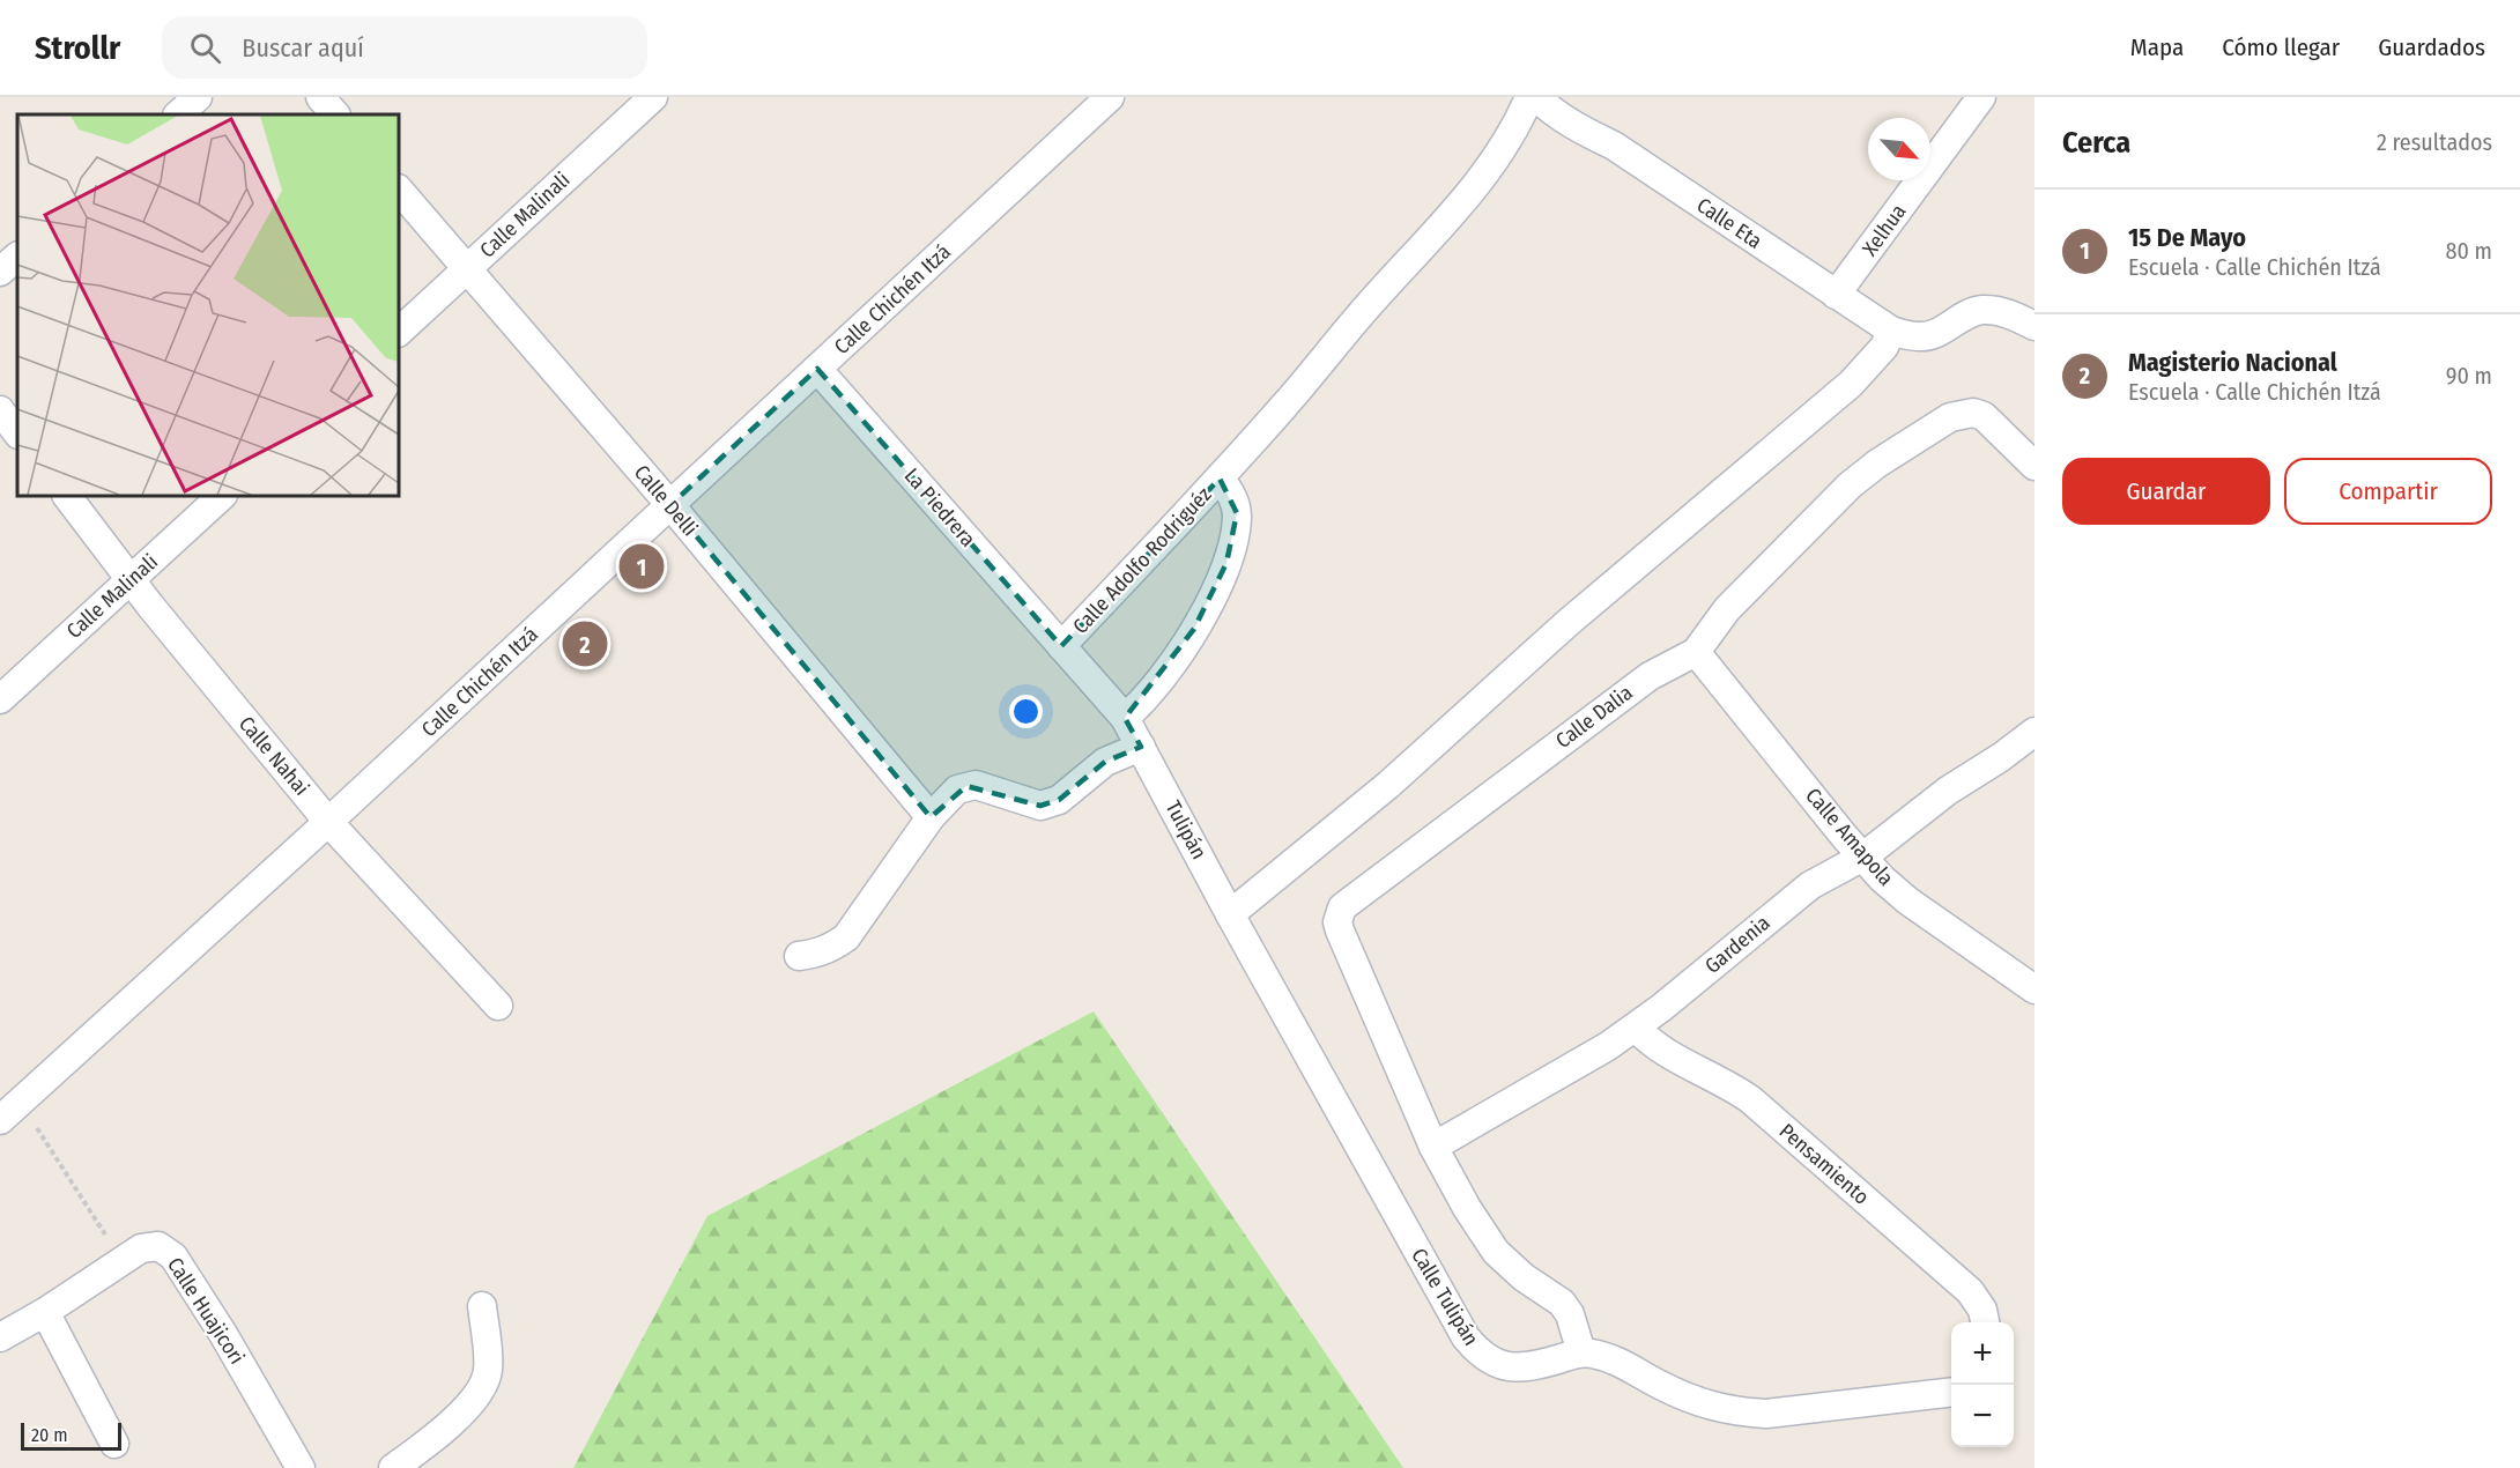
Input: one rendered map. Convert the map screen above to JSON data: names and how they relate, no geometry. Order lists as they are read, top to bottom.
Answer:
{
  "streets": {
    "street": [
      "Calle Malinali",
      "Calle Eta",
      "Xelhua",
      "Calle Chichén Itzá",
      "Calle Delli",
      "La Piedrera",
      "Calle Adolfo Rodriguéz",
      "Calle Dalia",
      "Calle Nahai",
      "Tulipán",
      "Calle Amapola",
      "Gardenia",
      "Pensamiento",
      "Calle Tulipán",
      "Calle Huajicori"
    ]
  },
  "crossings": [
    ["Calle Malinali", "Calle Delli"],
    ["Calle Malinali", "Calle Nahai"],
    ["Calle Eta", "Xelhua"],
    ["Calle Chichén Itzá", "Calle Delli"],
    ["Calle Chichén Itzá", "La Piedrera"],
    ["Calle Chichén Itzá", "Calle Nahai"],
    ["La Piedrera", "Calle Adolfo Rodriguéz"],
    ["Calle Adolfo Rodriguéz", "Tulipán"],
    ["Calle Dalia", "Calle Amapola"],
    ["Calle Dalia", "Gardenia"],
    ["Calle Dalia", "Calle Tulipán"],
    ["Tulipán", "Calle Tulipán"],
    ["Calle Amapola", "Gardenia"],
    ["Gardenia", "Pensamiento"]
  ],
  "scale_bar": "20 m",
  "north": "bottom right",
  "page": {
    "header": "Strollr",
    "search": "Buscar aquí",
    "nav": ["Mapa", "Cómo llegar", "Guardados"],
    "heading": ["Cerca", "2 resultados"],
    "list": [
      {
        "mark": "1",
        "name": "15 De Mayo",
        "note": "Escuela · Calle Chichén Itzá",
        "value": "80 m"
      },
      {
        "mark": "2",
        "name": "Magisterio Nacional",
        "note": "Escuela · Calle Chichén Itzá",
        "value": "90 m"
      }
    ],
    "buttons": ["Guardar", "Compartir"],
    "pins": ["1", "2"],
    "map_buttons": ["+", "−"],
    "scale": "20 m"
  }
}
